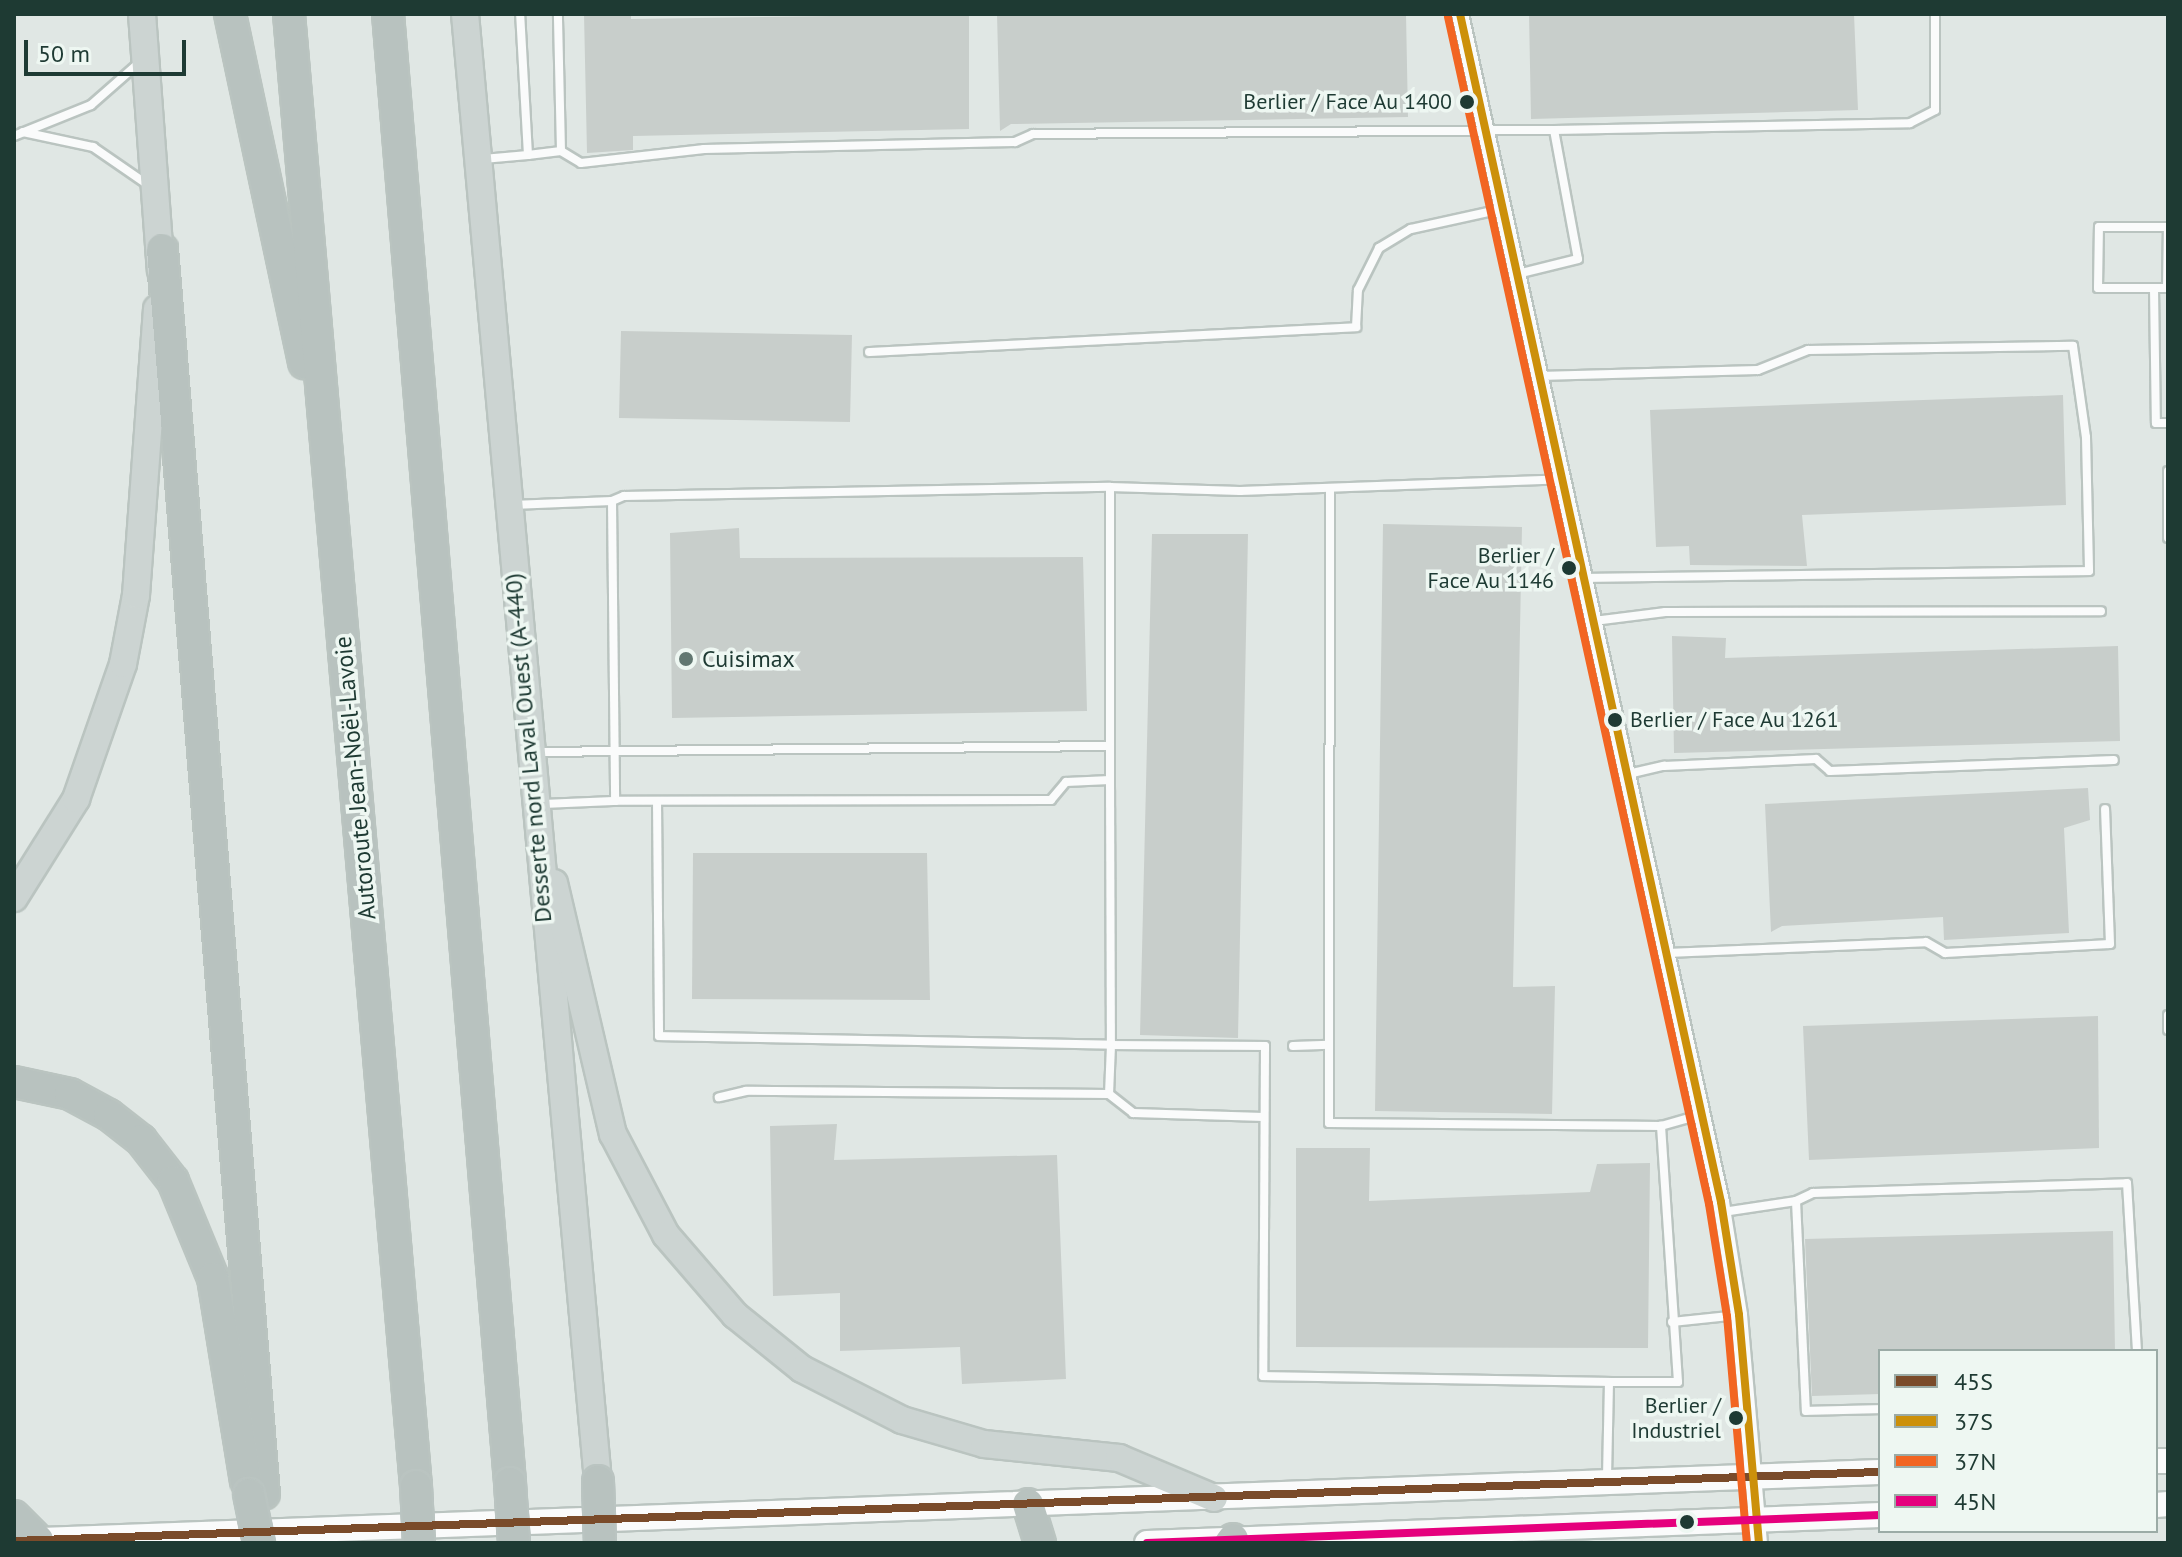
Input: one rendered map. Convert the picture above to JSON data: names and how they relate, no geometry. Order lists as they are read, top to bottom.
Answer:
{
  "streets": {
    "highway": ["Autoroute Jean-Noël-Lavoie"],
    "main road": ["Desserte nord Laval Ouest (A-440)"]
  },
  "places": [
    "Berlier / Face Au 1400",
    "Berlier / Face Au 1146",
    "Cuisimax",
    "Berlier / Face Au 1261",
    "Berlier / Industriel"
  ],
  "lines": [
    "transit line 37S",
    "transit line 37N",
    "transit line 45S",
    "transit line 45N"
  ],
  "legend": [
    "45S",
    "37S",
    "37N",
    "45N"
  ],
  "scale_bar": "50 m"
}
